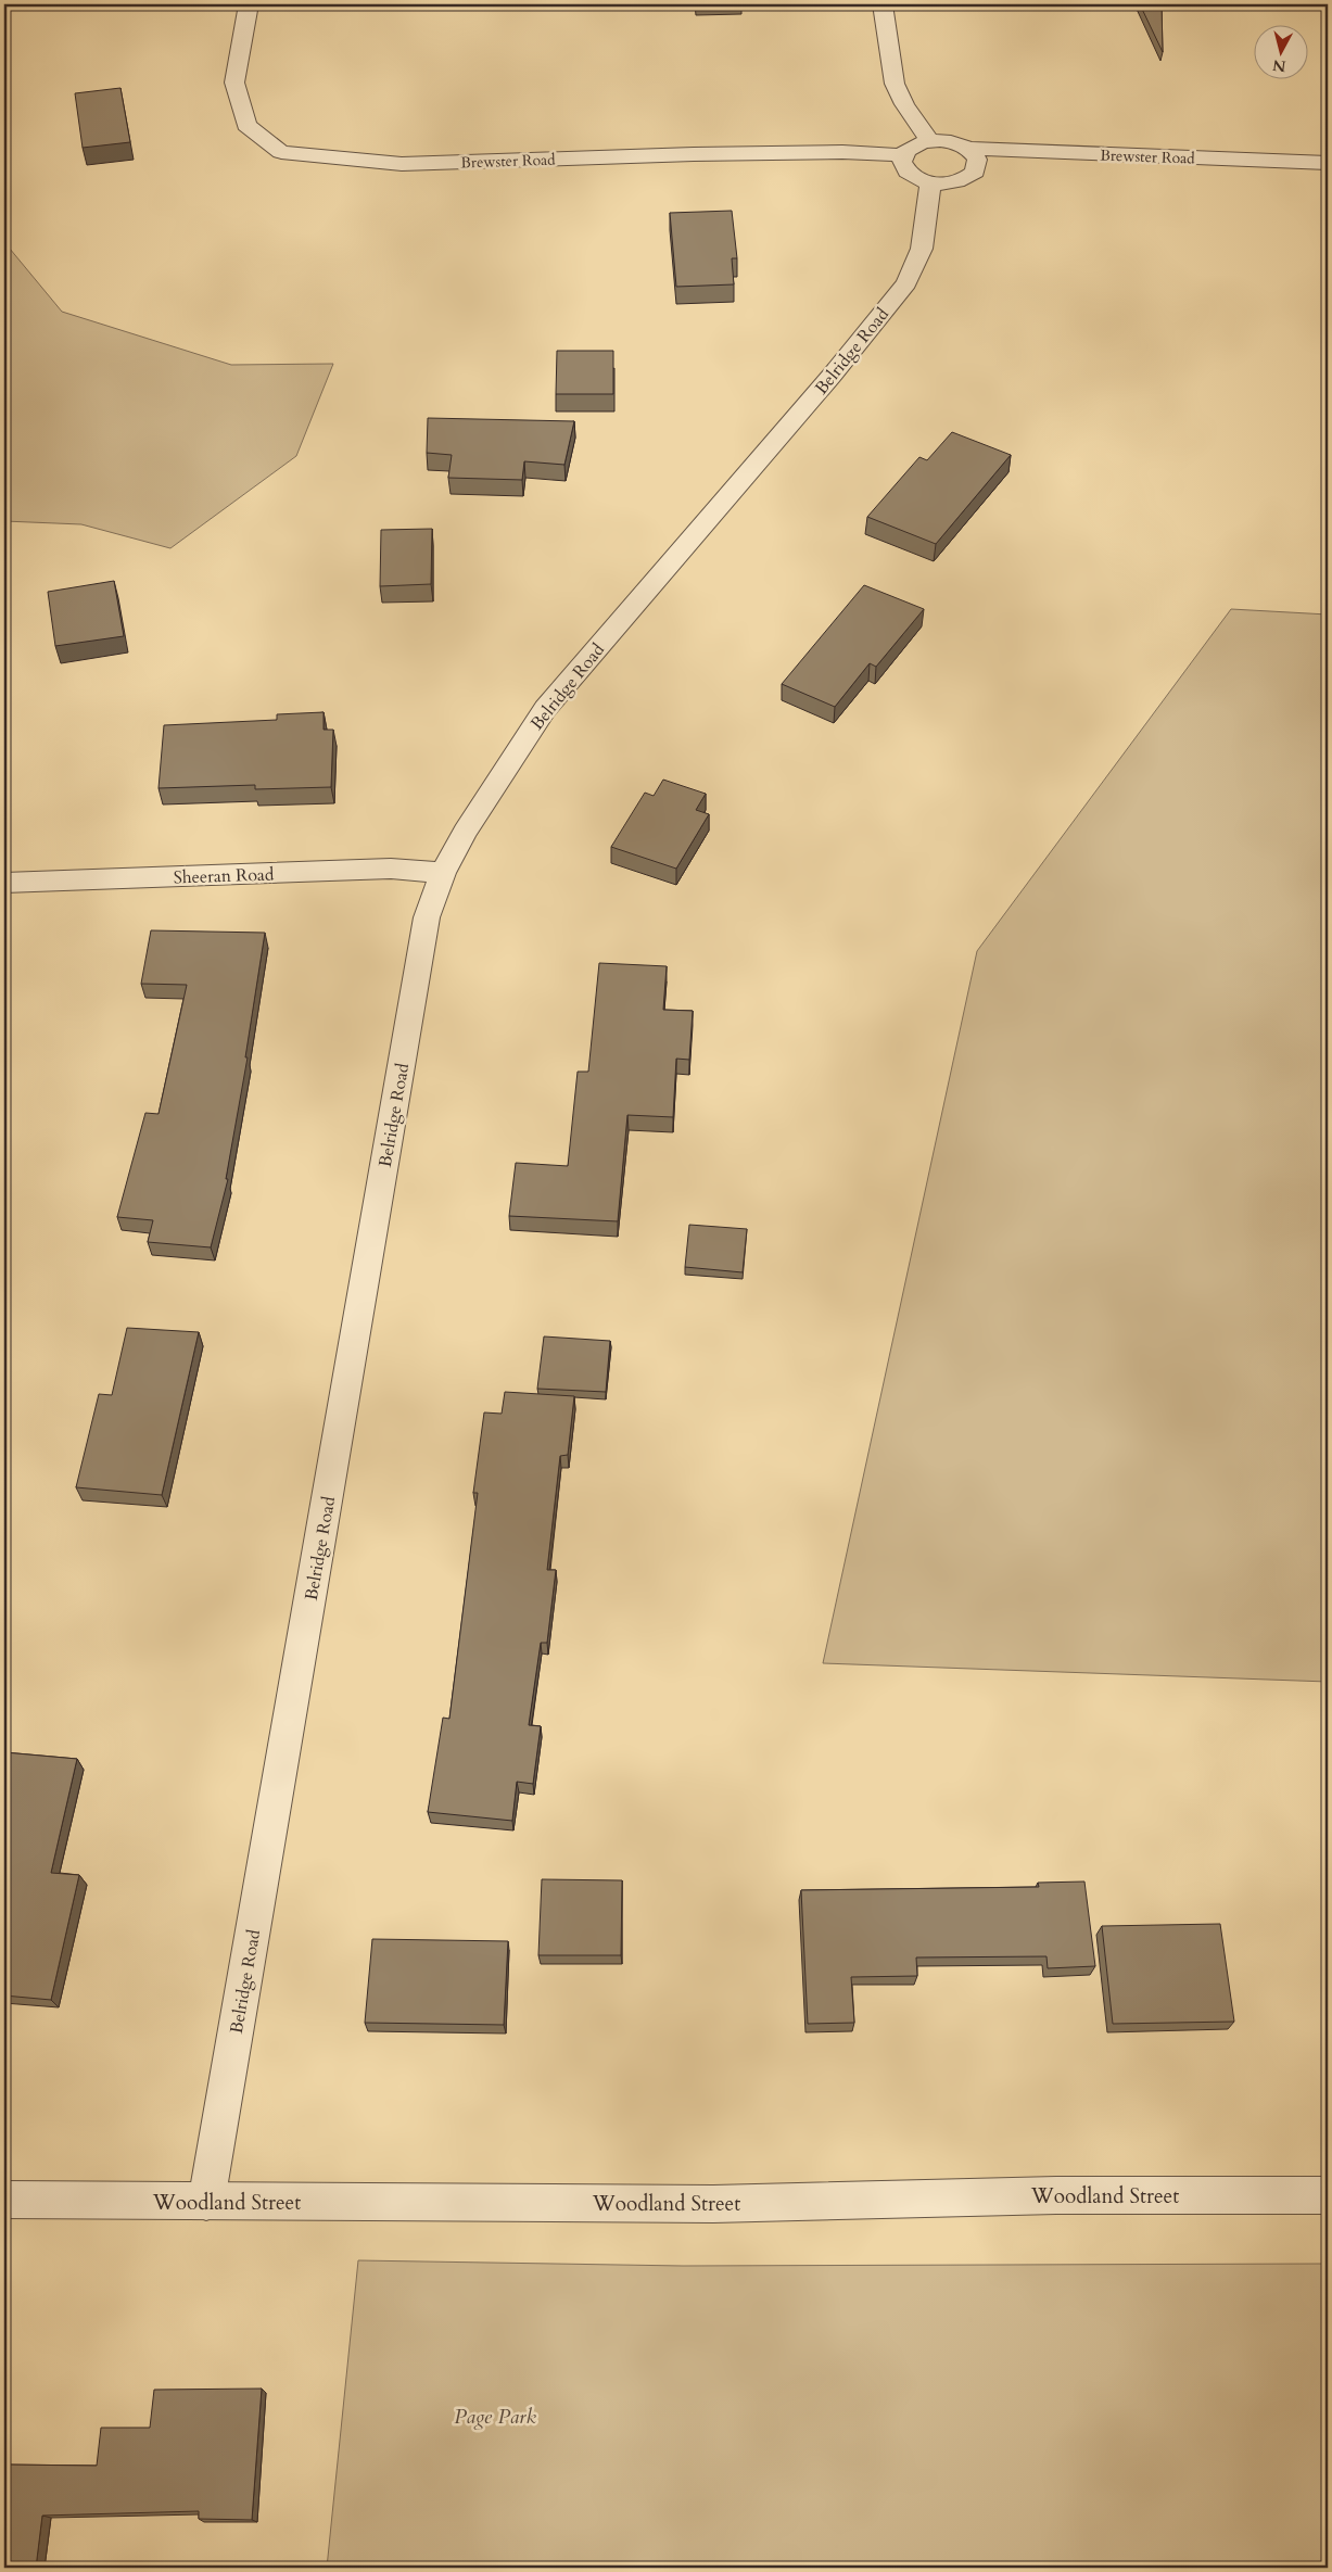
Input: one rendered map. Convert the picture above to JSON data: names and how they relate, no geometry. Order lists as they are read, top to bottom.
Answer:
{
  "streets": {
    "street": [
      "Brewster Road",
      "Belridge Road",
      "Sheeran Road",
      "Woodland Street"
    ]
  },
  "crossings": [
    ["Brewster Road", "Belridge Road"],
    ["Belridge Road", "Sheeran Road"],
    ["Belridge Road", "Woodland Street"]
  ],
  "parks": ["Page Park"],
  "north": "bottom"
}
